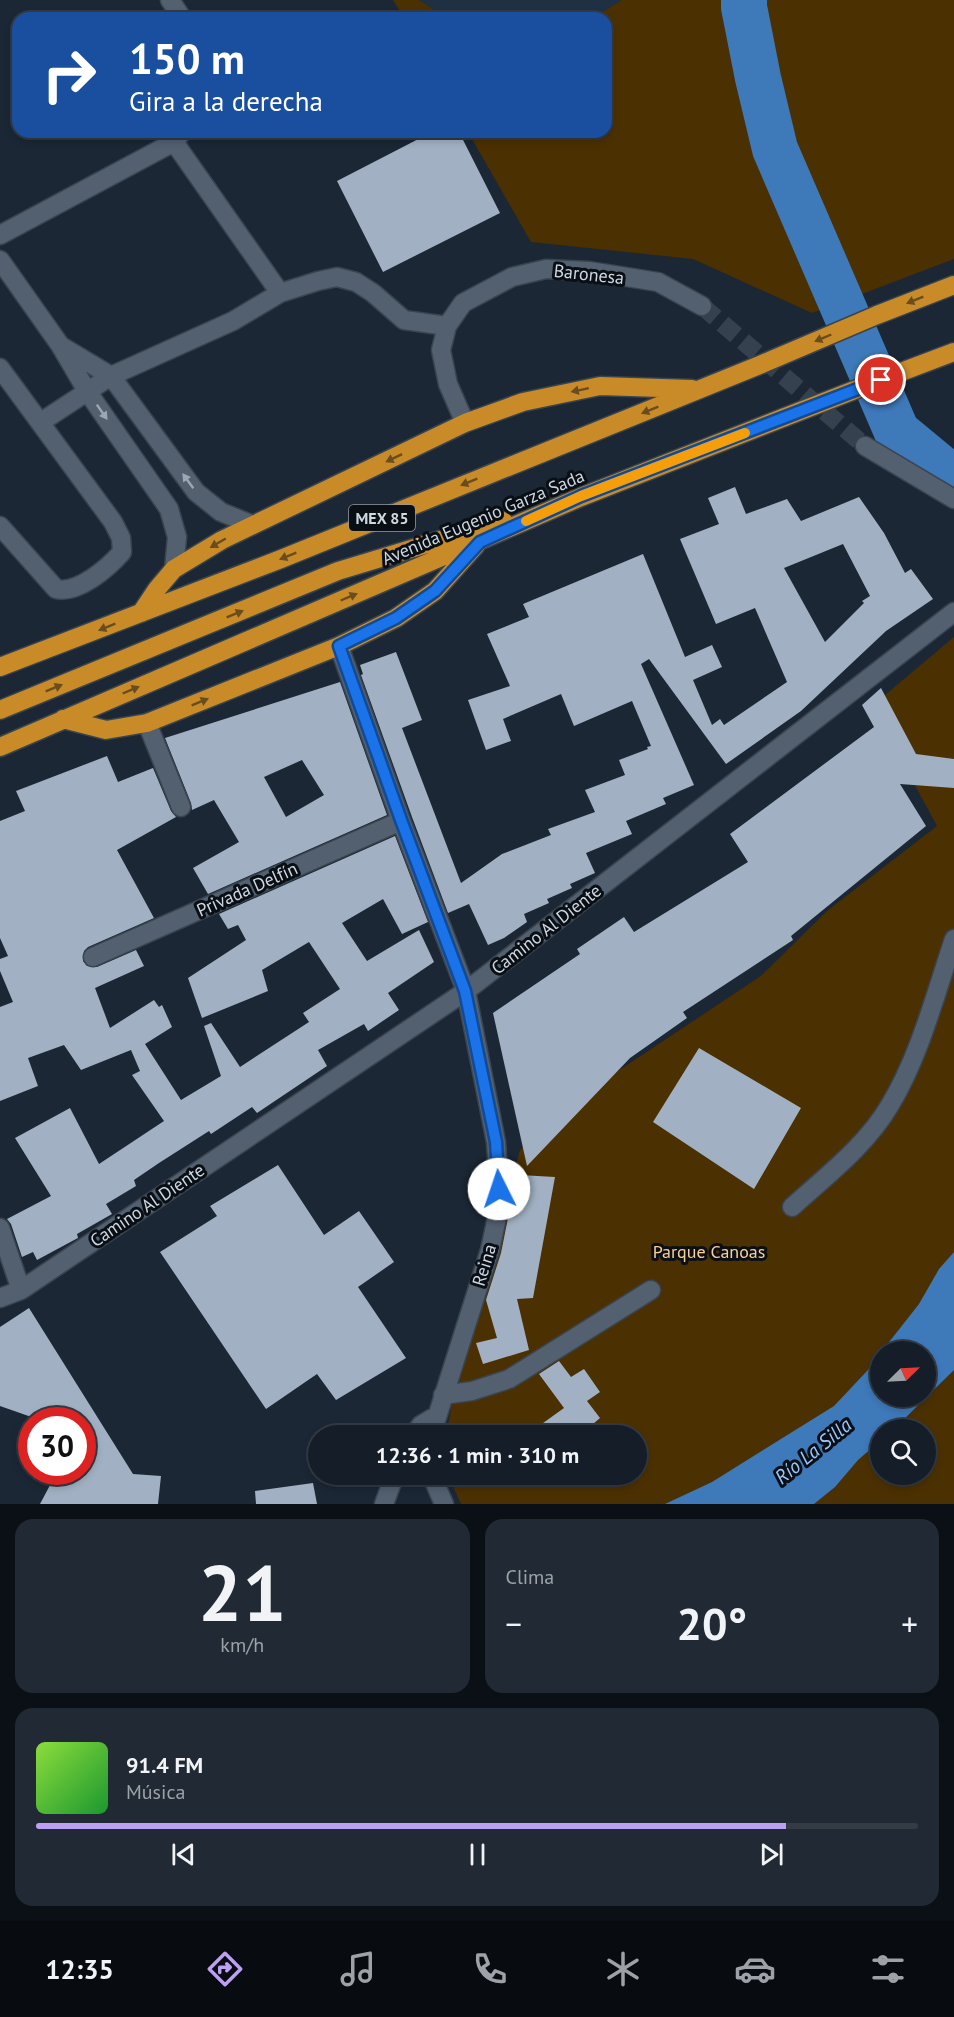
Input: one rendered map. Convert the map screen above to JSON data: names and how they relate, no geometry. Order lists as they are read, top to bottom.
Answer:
{
  "streets": {
    "highway": ["Avenida Eugenio Garza Sada", "MEX 85"],
    "street": [
      "Baronesa",
      "Privada Delfín",
      "Camino Al Diente",
      "Reina"
    ]
  },
  "crossings": [
    ["Privada Delfín", "Reina"],
    ["Camino Al Diente", "Reina"]
  ],
  "water": ["Río La Silla"],
  "parks": ["Parque Canoas"],
  "north": "top right",
  "page": {
    "turn": ["150 m", "Gira a la derecha"],
    "limit": "30",
    "trip": "12:36 · 1 min · 310 m",
    "tile": [
      ["21", "km/h"],
      "Clima"
    ],
    "heat": ["−", "20°", "+"],
    "song": ["91.4 FM", "Música"],
    "tabs": "12:35"
  }
}
